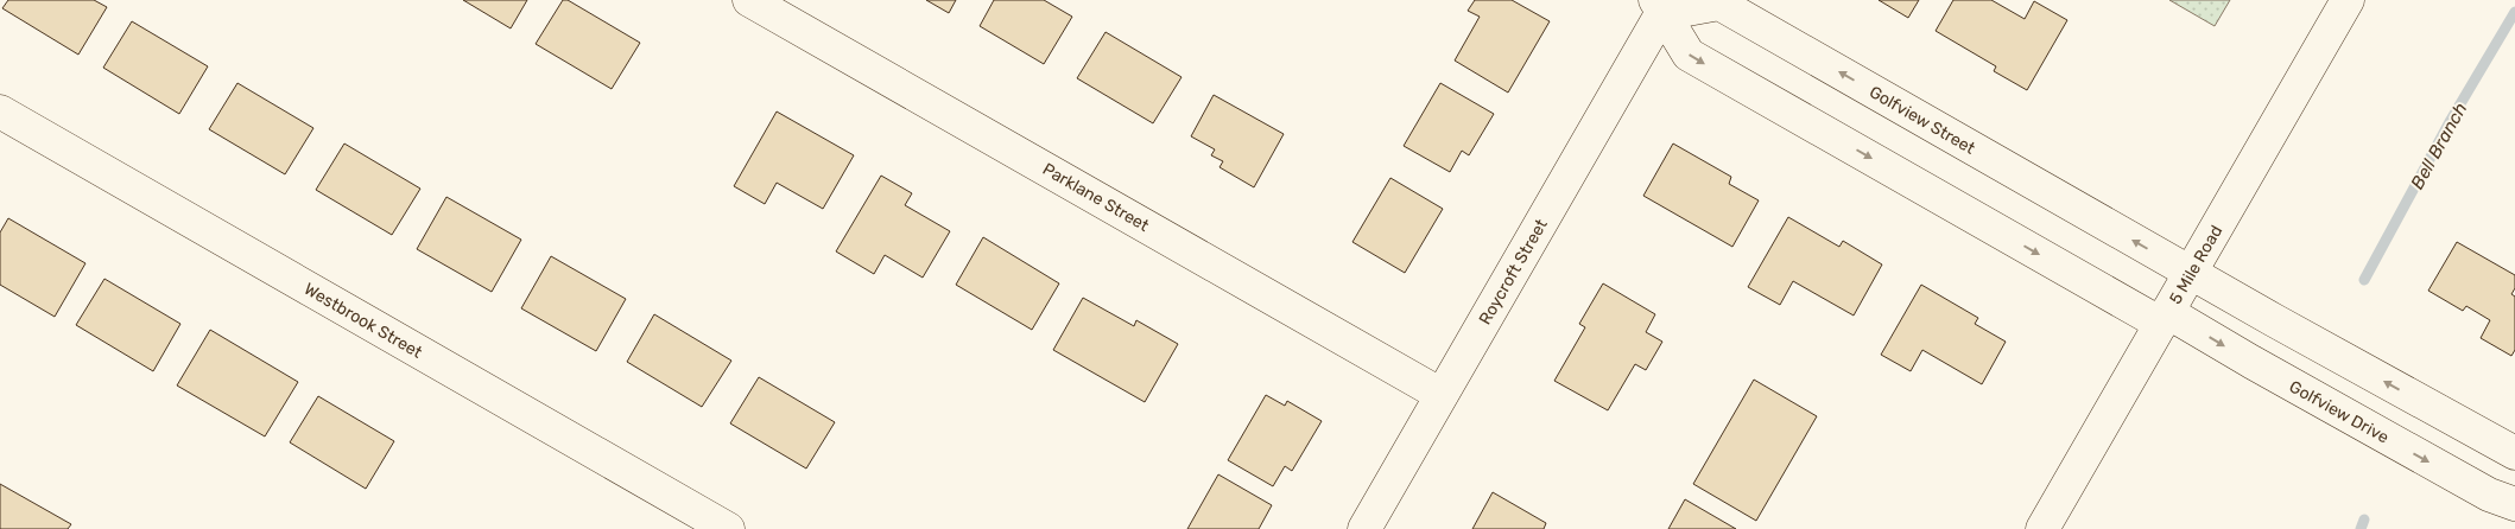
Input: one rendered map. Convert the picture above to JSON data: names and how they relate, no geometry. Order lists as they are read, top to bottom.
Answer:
{
  "streets": {
    "street": [
      "Golfview Street",
      "Parklane Street",
      "5 Mile Road",
      "Roycroft Street",
      "Westbrook Street",
      "Golfview Drive"
    ]
  },
  "crossings": [
    ["Golfview Street", "5 Mile Road"],
    ["Golfview Street", "Roycroft Street"],
    ["Golfview Street", "Golfview Drive"],
    ["Parklane Street", "Roycroft Street"],
    ["5 Mile Road", "Golfview Drive"],
    ["Roycroft Street", "Golfview Drive"]
  ],
  "one_way": ["Golfview Street"],
  "water": ["Bell Branch"]
}
